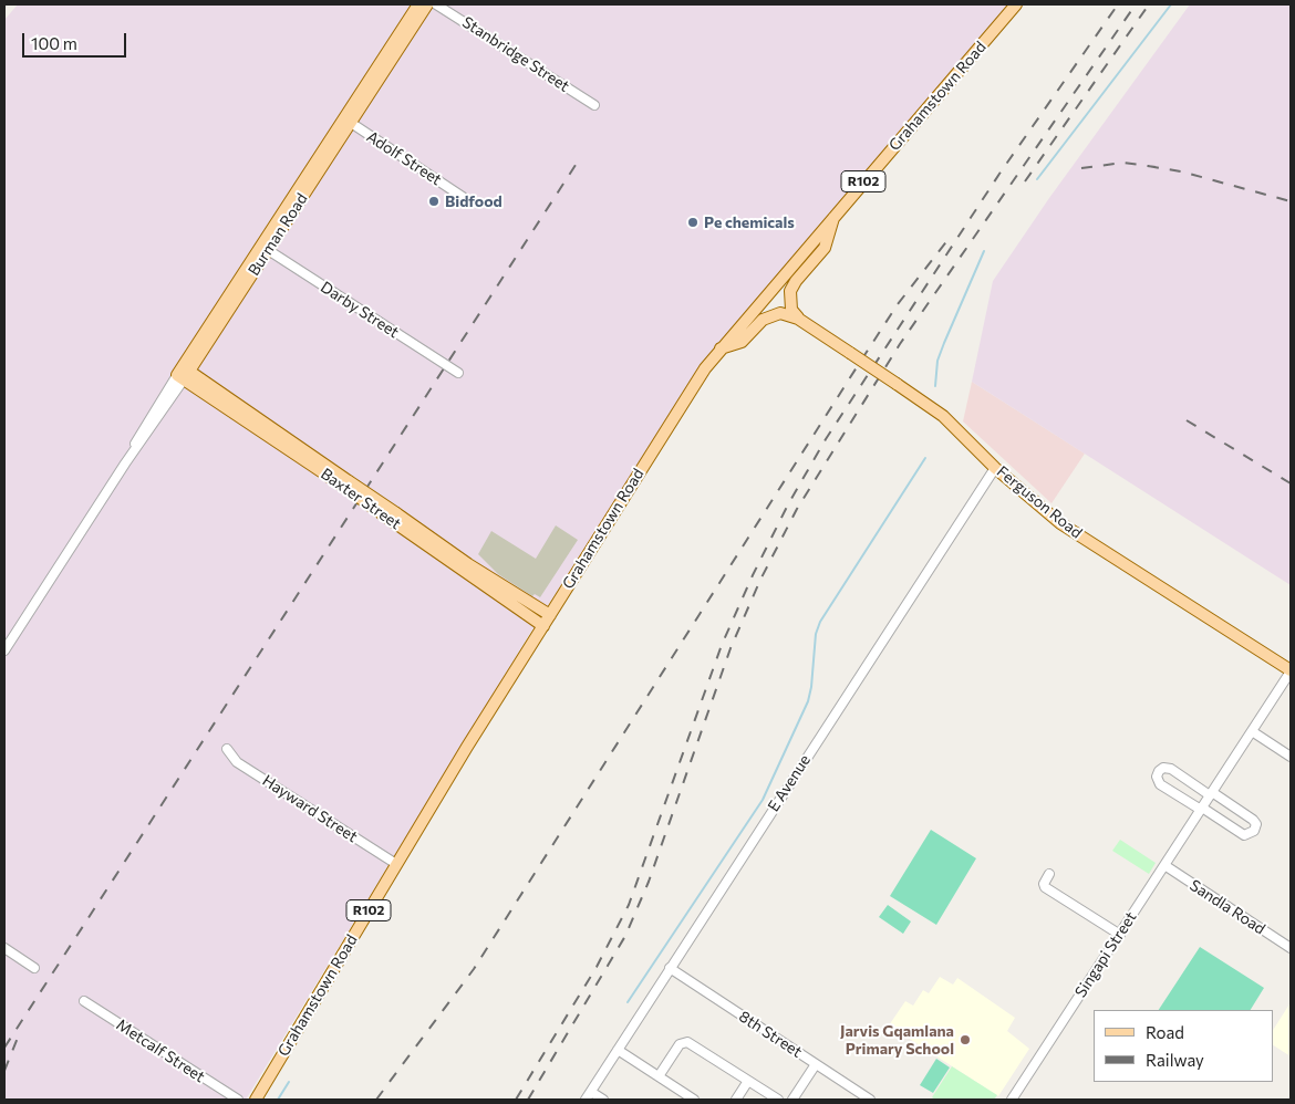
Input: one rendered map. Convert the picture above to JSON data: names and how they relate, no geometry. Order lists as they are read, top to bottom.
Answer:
{
  "streets": {
    "main road": [
      "Grahamstown Road",
      "R102",
      "Burman Road",
      "Baxter Street",
      "Ferguson Road"
    ],
    "street": [
      "Stanbridge Street",
      "Adolf Street",
      "Darby Street",
      "E Avenue",
      "Hayward Street",
      "Sandla Road",
      "Singapi Street",
      "8th Street",
      "Metcalf Street"
    ]
  },
  "crossings": [
    ["Grahamstown Road", "Baxter Street"],
    ["Grahamstown Road", "Ferguson Road"],
    ["Grahamstown Road", "Hayward Street"],
    ["Adolf Street", "Burman Road"],
    ["Burman Road", "Darby Street"],
    ["Burman Road", "Baxter Street"],
    ["Ferguson Road", "E Avenue"],
    ["Ferguson Road", "Singapi Street"],
    ["E Avenue", "8th Street"],
    ["Sandla Road", "Singapi Street"]
  ],
  "places": ["Bidfood", "Pe chemicals", "Jarvis Gqamlana Primary School"],
  "legend": ["Road", "Railway"],
  "scale_bar": "100 m"
}
